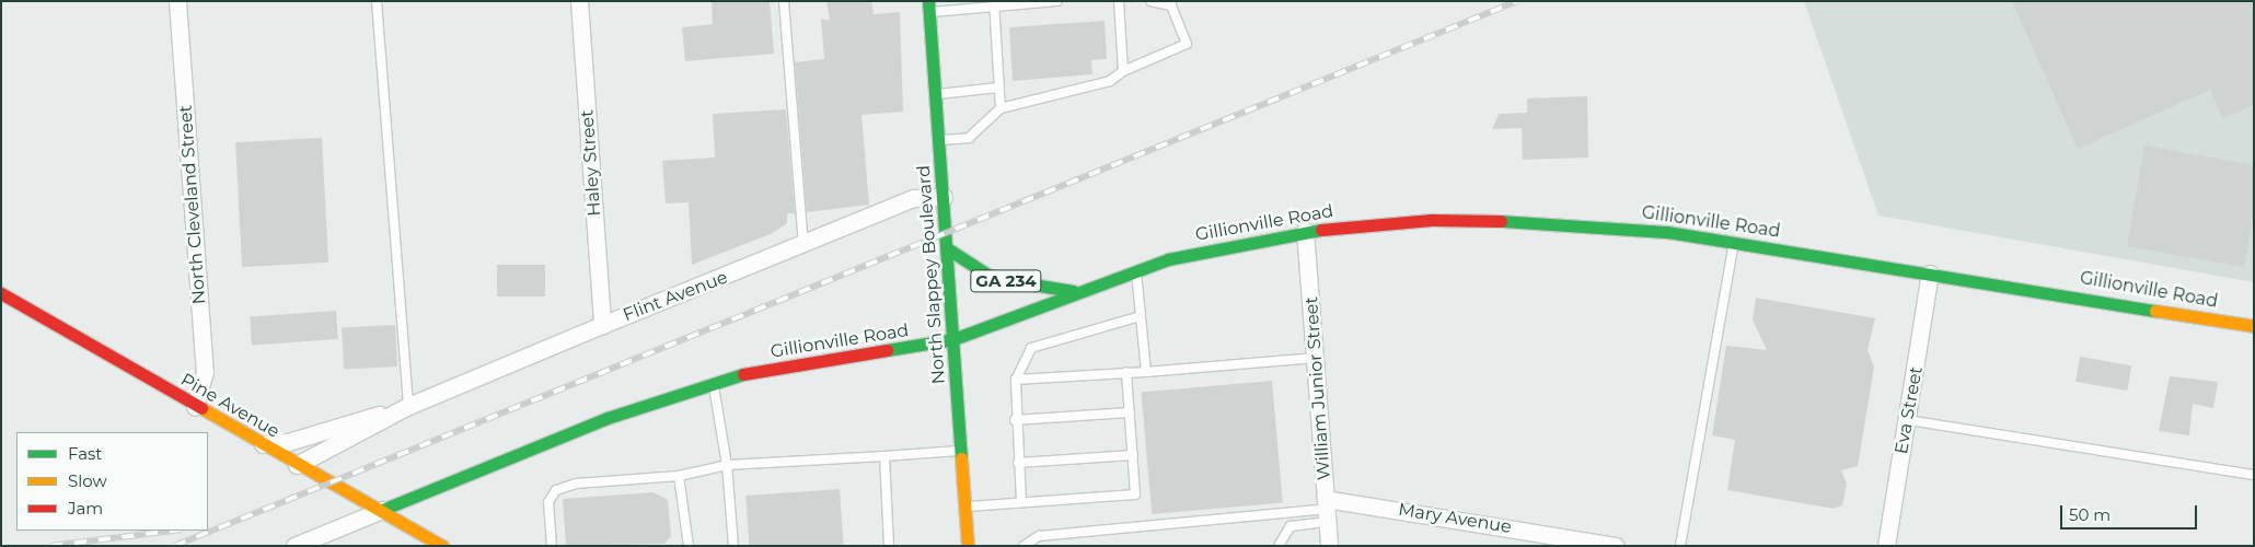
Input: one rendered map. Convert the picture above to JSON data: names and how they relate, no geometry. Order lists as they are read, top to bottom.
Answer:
{
  "streets": {
    "main road": [
      "Gillionville Road",
      "North Slappey Boulevard",
      "GA 234",
      "Pine Avenue"
    ],
    "street": [
      "Haley Street",
      "North Cleveland Street",
      "Flint Avenue",
      "William Junior Street",
      "Eva Street",
      "Mary Avenue"
    ]
  },
  "crossings": [
    ["Haley Street", "Flint Avenue"],
    ["North Cleveland Street", "Pine Avenue"],
    ["Gillionville Road", "North Slappey Boulevard"],
    ["Gillionville Road", "GA 234"],
    ["Gillionville Road", "William Junior Street"],
    ["Gillionville Road", "Pine Avenue"],
    ["Gillionville Road", "Eva Street"],
    ["North Slappey Boulevard", "GA 234"],
    ["North Slappey Boulevard", "Flint Avenue"],
    ["Flint Avenue", "Pine Avenue"],
    ["William Junior Street", "Mary Avenue"]
  ],
  "legend": ["Fast", "Slow", "Jam"],
  "scale_bar": "50 m"
}
